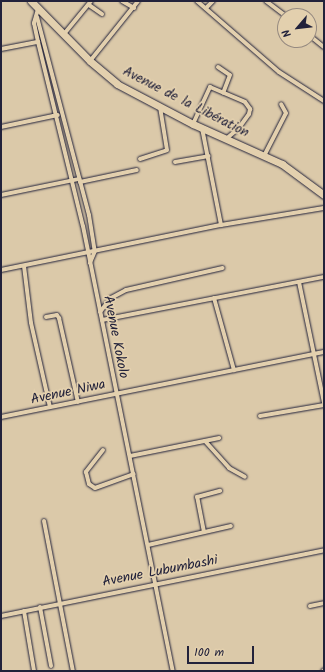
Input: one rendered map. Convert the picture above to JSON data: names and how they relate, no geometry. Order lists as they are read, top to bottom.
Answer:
{
  "streets": {
    "highway": ["Avenue de la Libération"],
    "street": ["Avenue Kokolo", "Avenue Niwa", "Avenue Lubumbashi"]
  },
  "crossings": [
    ["Avenue de la Libération", "Avenue Kokolo"],
    ["Avenue Kokolo", "Avenue Niwa"],
    ["Avenue Kokolo", "Avenue Lubumbashi"]
  ],
  "scale_bar": "100 m",
  "north": "bottom left"
}
